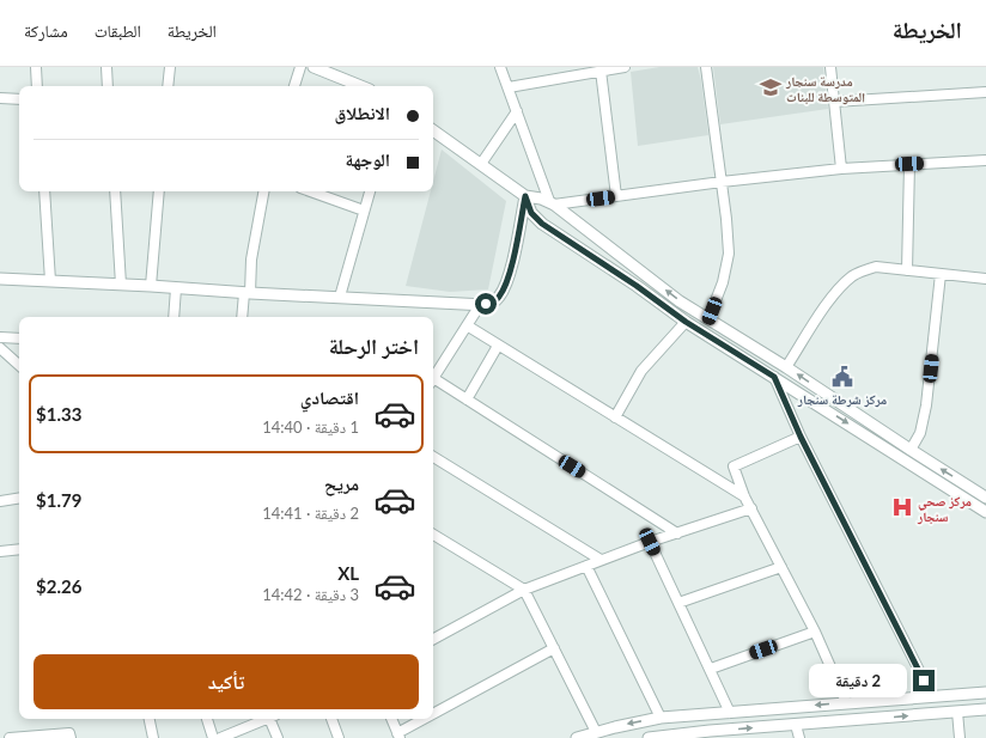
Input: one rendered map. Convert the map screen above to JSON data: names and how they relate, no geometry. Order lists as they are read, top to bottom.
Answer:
{
  "places": {
    "school or university": ["مدرسة سنجار المتوسطة للبنات"],
    "public building": ["مركز شرطة سنجار"],
    "hospital": ["مركز صحي سنجار"]
  },
  "page": {
    "header": "الخريطة",
    "nav": ["الخريطة", "الطبقات", "مشاركة"],
    "banner": ["الانطلاق", "الوجهة"],
    "heading": "اختر الرحلة",
    "list": [
      {
        "name": "اقتصادي",
        "note": "1 دقيقة · 14:40",
        "value": "$1.33"
      },
      {
        "name": "مريح",
        "note": "2 دقيقة · 14:41",
        "value": "$1.79"
      },
      {
        "name": "XL",
        "note": "3 دقيقة · 14:42",
        "value": "$2.26"
      }
    ],
    "buttons": "تأكيد",
    "bubble": "2 دقيقة"
  }
}
